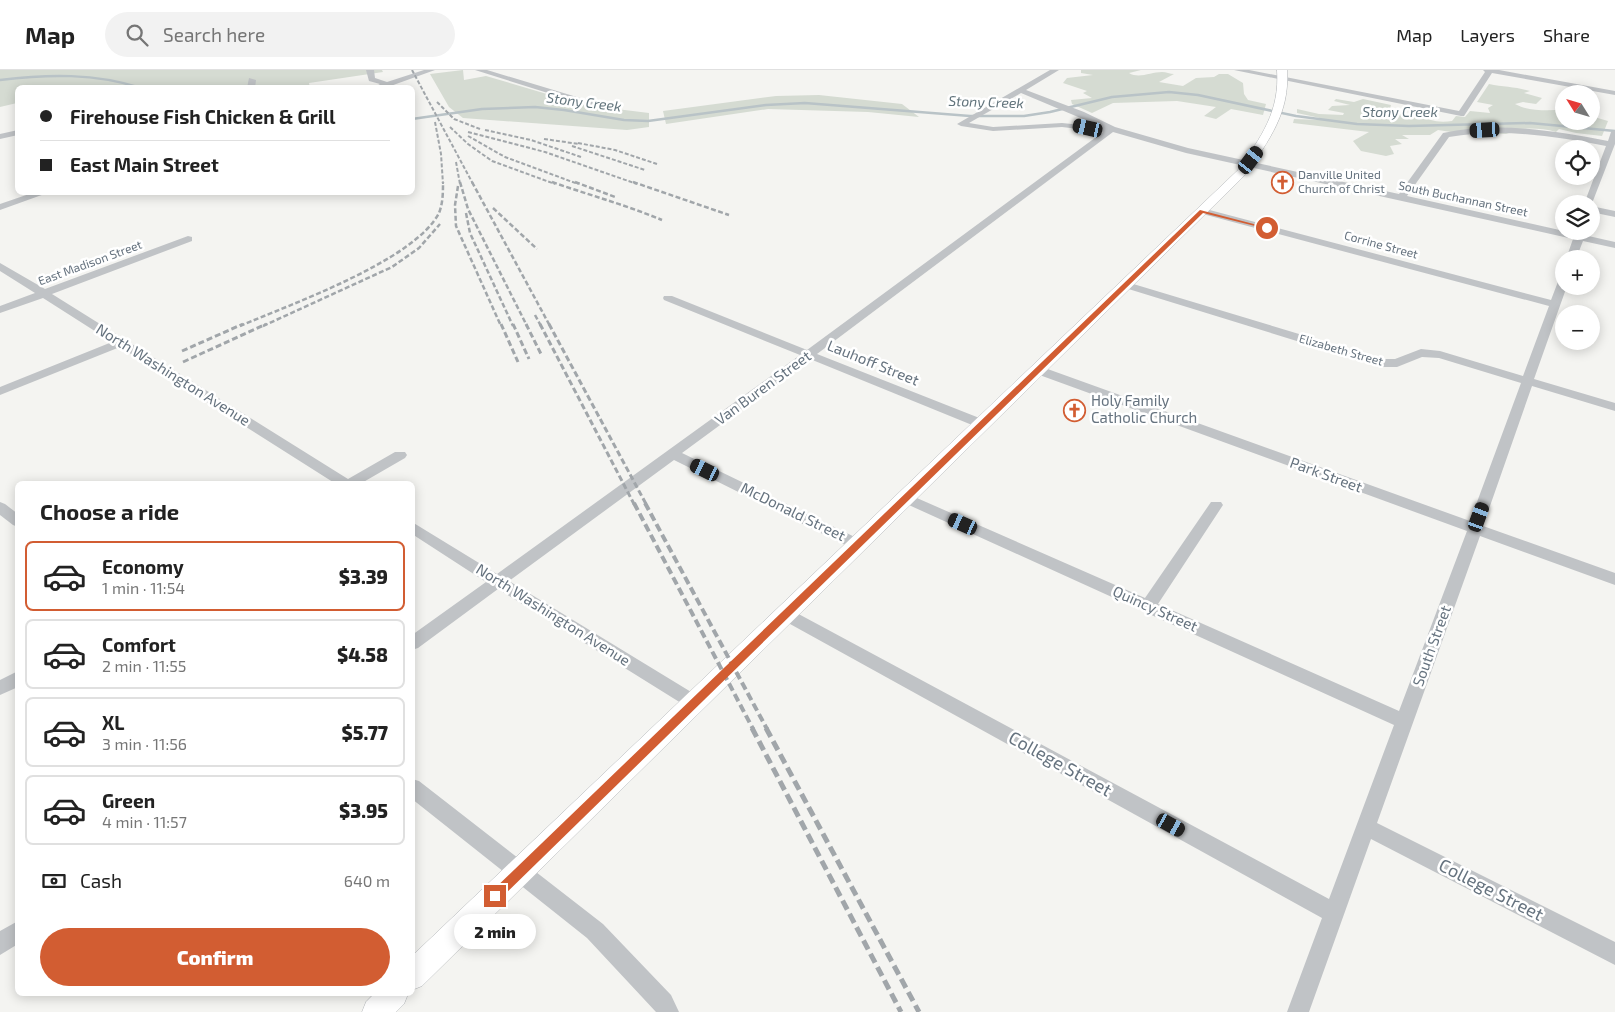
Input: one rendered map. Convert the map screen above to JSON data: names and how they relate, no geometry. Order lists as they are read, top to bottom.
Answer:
{
  "streets": {
    "street": [
      "South Buchannan Street",
      "Corrine Street",
      "East Madison Street",
      "Elizabeth Street",
      "Lauhoff Street",
      "North Washington Avenue",
      "Van Buren Street",
      "Park Street",
      "McDonald Street",
      "Quincy Street",
      "South Street",
      "College Street"
    ]
  },
  "crossings": [
    ["South Buchannan Street", "Van Buren Street"],
    ["Corrine Street", "South Street"],
    ["East Madison Street", "North Washington Avenue"],
    ["Elizabeth Street", "South Street"],
    ["Lauhoff Street", "Van Buren Street"],
    ["North Washington Avenue", "Van Buren Street"],
    ["Van Buren Street", "McDonald Street"],
    ["Park Street", "South Street"],
    ["Quincy Street", "South Street"],
    ["South Street", "College Street"]
  ],
  "water": ["Stony Creek"],
  "places": {
    "church": ["Danville United Church of Christ", "Holy Family Catholic Church"]
  },
  "north": "top left",
  "page": {
    "header": "Map",
    "search": "Search here",
    "nav": ["Map", "Layers", "Share"],
    "map_buttons": ["+", "−"],
    "banner": ["Firehouse Fish Chicken & Grill", "East Main Street"],
    "heading": "Choose a ride",
    "list": [
      {
        "name": "Economy",
        "note": "1 min · 11:54",
        "value": "$3.39"
      },
      {
        "name": "Comfort",
        "note": "2 min · 11:55",
        "value": "$4.58"
      },
      {
        "name": "XL",
        "note": "3 min · 11:56",
        "value": "$5.77"
      },
      {
        "name": "Green",
        "note": "4 min · 11:57",
        "value": "$3.95"
      }
    ],
    "pay": ["Cash", "640 m"],
    "bubble": "2 min",
    "buttons": "Confirm"
  }
}
